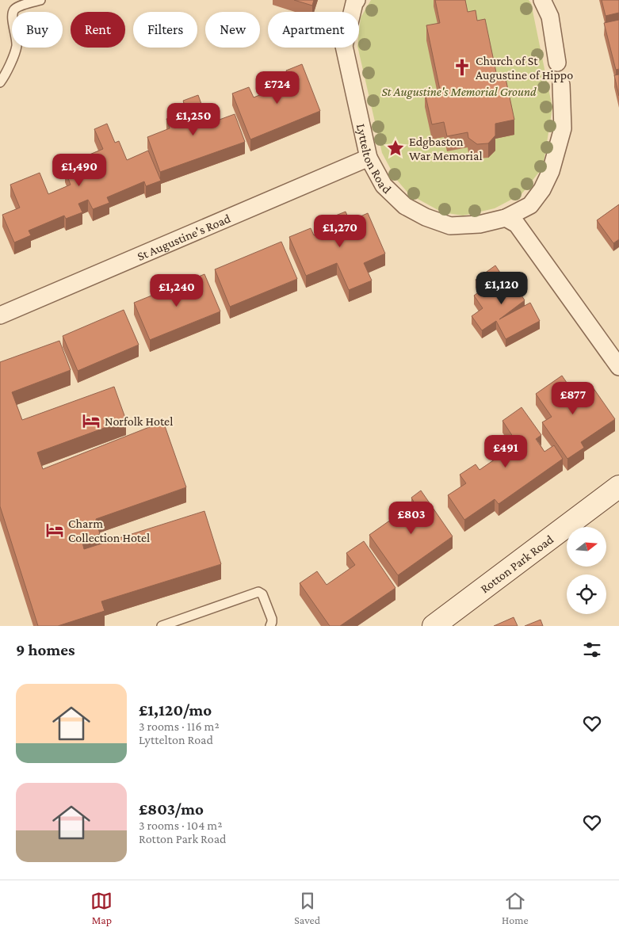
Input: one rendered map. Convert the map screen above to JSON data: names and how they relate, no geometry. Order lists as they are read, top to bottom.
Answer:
{
  "streets": {
    "main road": ["Rotton Park Road"],
    "street": ["Lyttelton Road", "St Augustine's Road"]
  },
  "crossings": [
    ["Lyttelton Road", "St Augustine's Road"]
  ],
  "parks": ["St Augustine's Memorial Ground"],
  "places": {
    "church": ["Church of St Augustine of Hippo"],
    "place": ["Edgbaston War Memorial"],
    "hotel": ["Norfolk Hotel", "Charm Collection Hotel"]
  },
  "north": "right",
  "page": {
    "chip": [
      "Buy",
      "Rent",
      "Filters",
      "New",
      "Apartment"
    ],
    "price": [
      "£724",
      "£1,250",
      "£1,490",
      "£1,270",
      "£1,120",
      "£1,240",
      "£877",
      "£491",
      "£803"
    ],
    "heading": "9 homes",
    "list": [
      {
        "name": "£1,120/mo",
        "note": "3 rooms · 116 m² · Lyttelton Road"
      },
      {
        "name": "£803/mo",
        "note": "3 rooms · 104 m² · Rotton Park Road"
      }
    ],
    "tabs": ["Map", "Saved", "Home"]
  }
}
